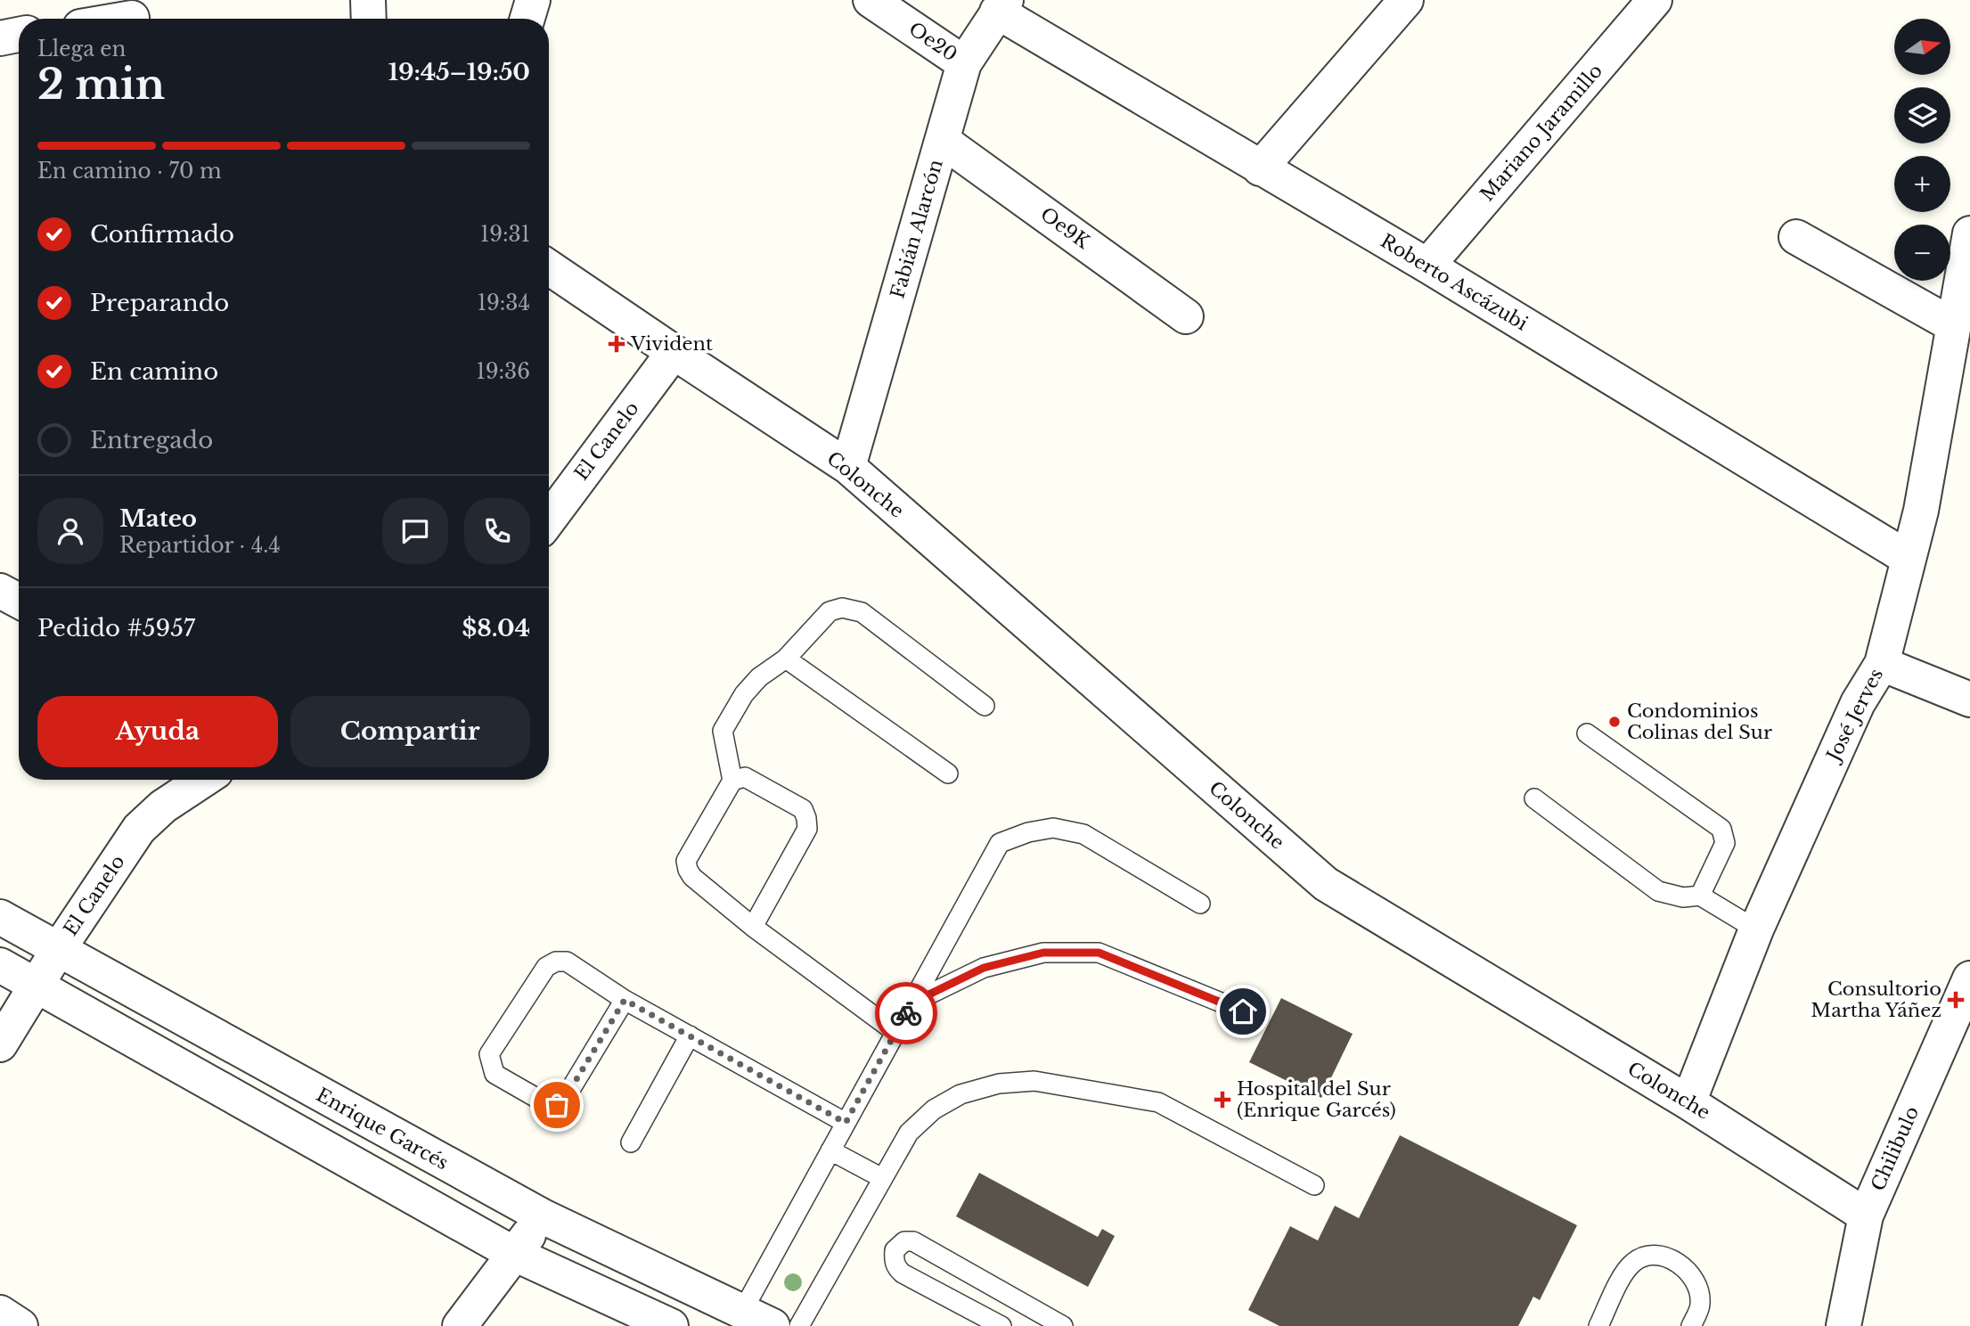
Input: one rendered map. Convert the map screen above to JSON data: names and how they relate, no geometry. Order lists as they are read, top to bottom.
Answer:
{
  "streets": {
    "street": [
      "Oe20",
      "Mariano Jaramillo",
      "Oe9K",
      "Fabián Alarcón",
      "Roberto Ascázubi",
      "El Canelo",
      "Colonche",
      "José Jerves",
      "Enrique Garcés",
      "Chilibulo"
    ]
  },
  "crossings": [
    ["Oe20", "Fabián Alarcón"],
    ["Mariano Jaramillo", "Roberto Ascázubi"],
    ["Oe9K", "Fabián Alarcón"],
    ["Fabián Alarcón", "Roberto Ascázubi"],
    ["Fabián Alarcón", "Colonche"],
    ["Roberto Ascázubi", "José Jerves"],
    ["El Canelo", "Colonche"],
    ["El Canelo", "Enrique Garcés"],
    ["Colonche", "José Jerves"],
    ["Colonche", "Chilibulo"]
  ],
  "places": {
    "health": ["Vivident", "Consultorio Martha Yáñez", "Hospital del Sur (Enrique Garcés)"],
    "other": ["Condominios Colinas del Sur"]
  },
  "north": "right",
  "page": {
    "map_buttons": ["+", "−"],
    "heading": ["2 min", "Llega en", "19:45–19:50"],
    "panel": [
      "Mateo",
      "Repartidor · 4.4",
      "Pedido #5957",
      "$8.04"
    ],
    "bar": "En camino · 70 m",
    "list": [
      ["Confirmado", "19:31"],
      ["Preparando", "19:34"],
      ["En camino", "19:36"],
      "Entregado"
    ],
    "buttons": ["Ayuda", "Compartir"]
  }
}
